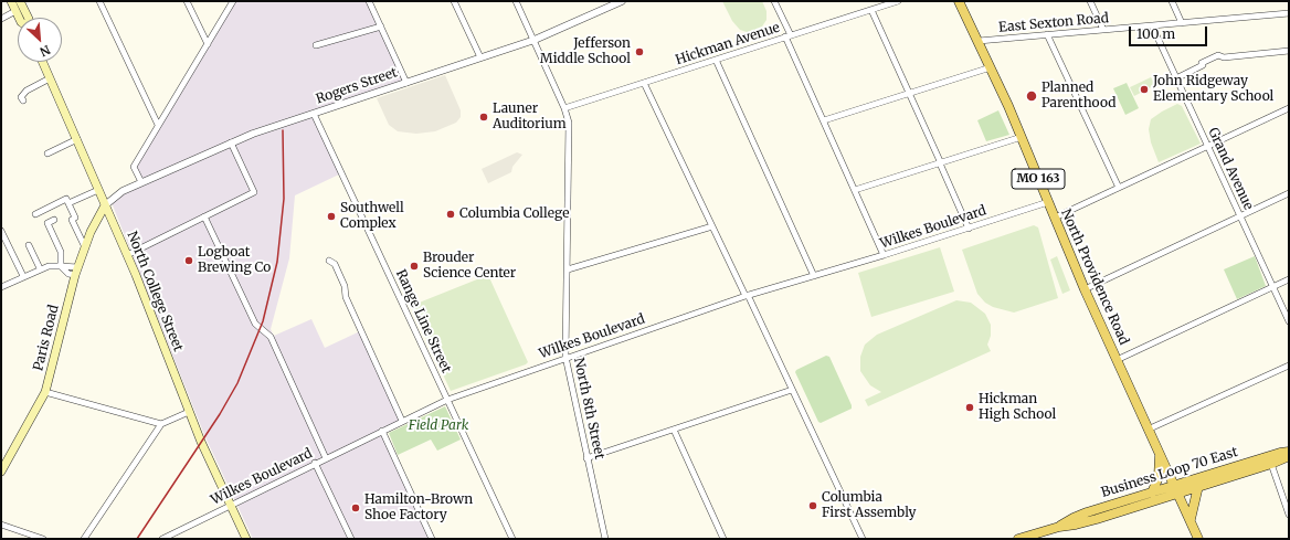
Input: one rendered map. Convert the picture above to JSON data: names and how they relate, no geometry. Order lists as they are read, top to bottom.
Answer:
{
  "streets": {
    "main road": [
      "MO 163",
      "North Providence Road",
      "North College Street",
      "Paris Road",
      "Business Loop 70 East"
    ],
    "street": [
      "East Sexton Road",
      "Hickman Avenue",
      "Rogers Street",
      "Grand Avenue",
      "Wilkes Boulevard",
      "Range Line Street",
      "North 8th Street"
    ]
  },
  "crossings": [
    ["East Sexton Road", "Grand Avenue"],
    ["East Sexton Road", "North Providence Road"],
    ["Hickman Avenue", "North 8th Street"],
    ["Rogers Street", "North College Street"],
    ["Rogers Street", "Range Line Street"],
    ["Rogers Street", "Paris Road"],
    ["Rogers Street", "North 8th Street"],
    ["Wilkes Boulevard", "North Providence Road"],
    ["Wilkes Boulevard", "North College Street"],
    ["Wilkes Boulevard", "Range Line Street"],
    ["Wilkes Boulevard", "North 8th Street"],
    ["North Providence Road", "Business Loop 70 East"],
    ["North College Street", "Paris Road"]
  ],
  "parks": ["Field Park"],
  "places": [
    "Jefferson Middle School",
    "John Ridgeway Elementary School",
    "Planned Parenthood",
    "Launer Auditorium",
    "Columbia College",
    "Southwell Complex",
    "Logboat Brewing Co",
    "Brouder Science Center",
    "Hickman High School",
    "Columbia First Assembly",
    "Hamilton-Brown Shoe Factory"
  ],
  "scale_bar": "100 m",
  "north": "bottom right"
}
